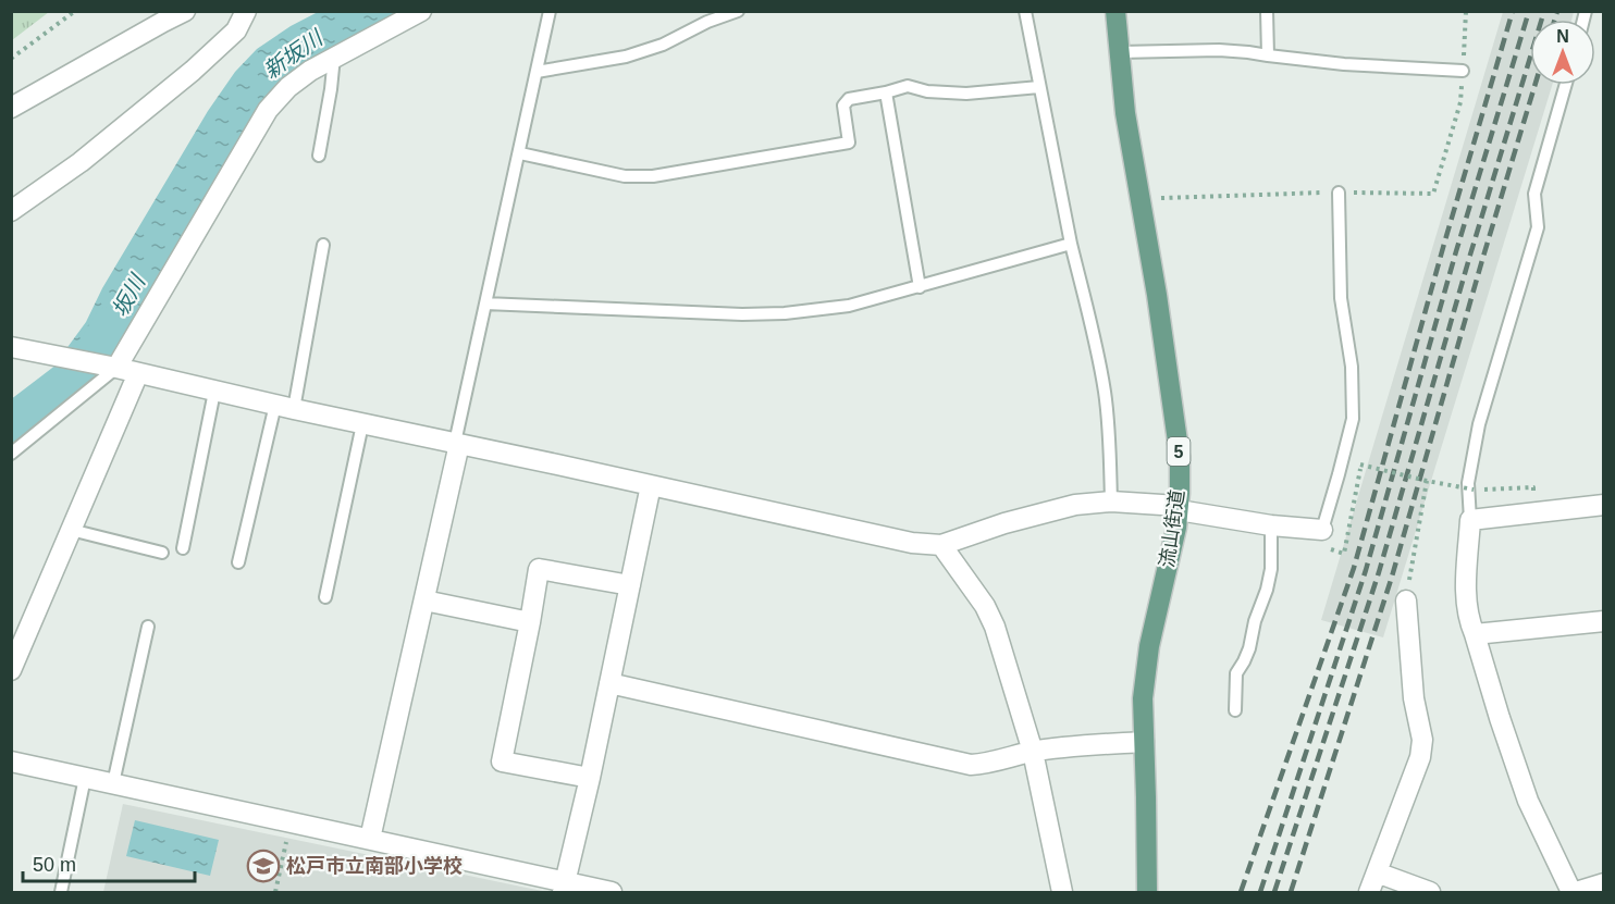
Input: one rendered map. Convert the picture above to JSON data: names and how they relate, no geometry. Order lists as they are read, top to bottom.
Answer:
{
  "streets": {
    "main road": ["5", "流山街道"]
  },
  "water": ["新坂川", "坂川"],
  "places": {
    "school or university": ["松戸市立南部小学校"]
  },
  "scale_bar": "50 m",
  "north": "top"
}
